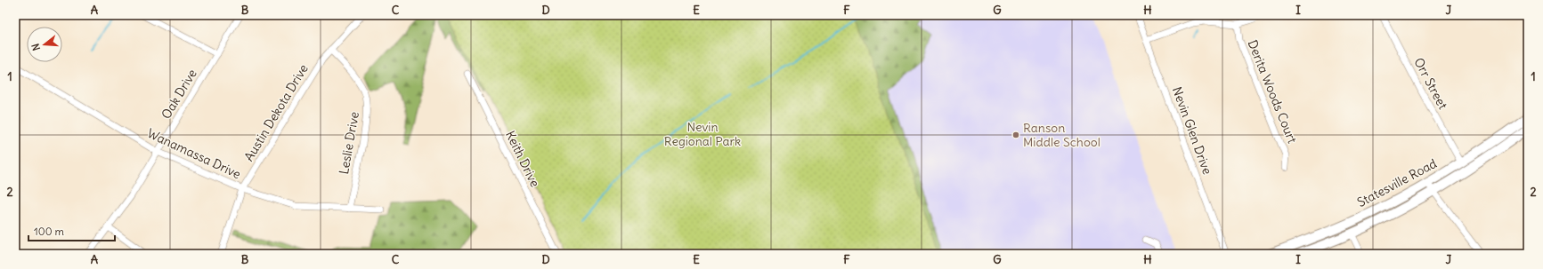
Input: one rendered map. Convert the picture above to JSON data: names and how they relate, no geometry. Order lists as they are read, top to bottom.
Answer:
{
  "streets": {
    "main road": ["Statesville Road"],
    "street": [
      "Orr Street",
      "Derita Woods Court",
      "Oak Drive",
      "Austin Dekota Drive",
      "Nevin Glen Drive",
      "Leslie Drive",
      "Wanamassa Drive",
      "Keith Drive"
    ]
  },
  "crossings": [
    ["Orr Street", "Statesville Road"],
    ["Oak Drive", "Wanamassa Drive"],
    ["Austin Dekota Drive", "Leslie Drive"],
    ["Austin Dekota Drive", "Wanamassa Drive"],
    ["Leslie Drive", "Wanamassa Drive"]
  ],
  "parks": ["Nevin Regional Park"],
  "places": ["Ranson Middle School"],
  "scale_bar": "100 m",
  "north": "left",
  "grid": {
    "columns": [
      "A",
      "B",
      "C",
      "D",
      "E",
      "F",
      "G",
      "H",
      "I",
      "J"
    ],
    "rows": ["1", "2"]
  }
}
